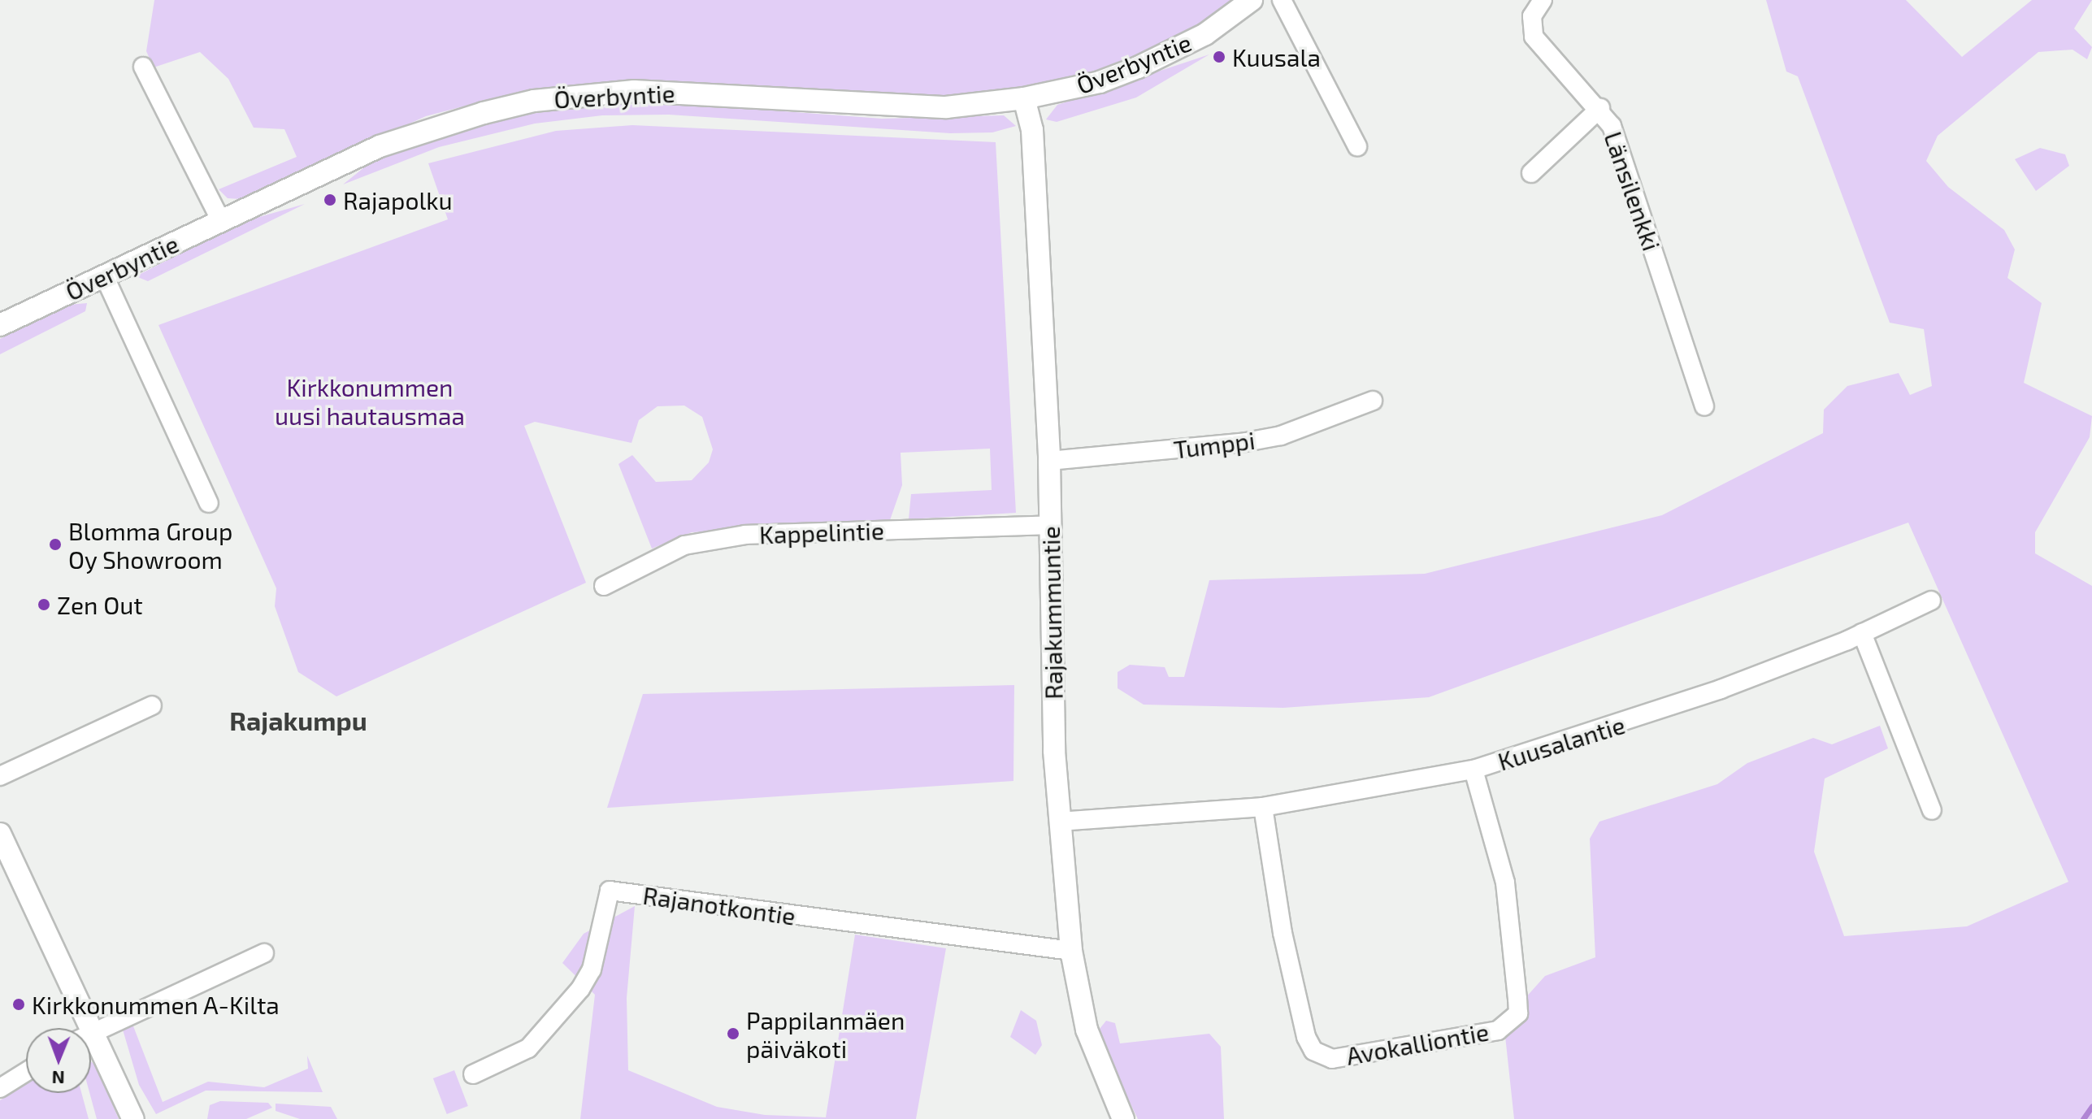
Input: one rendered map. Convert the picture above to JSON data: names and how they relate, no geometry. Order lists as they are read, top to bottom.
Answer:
{
  "streets": {
    "street": [
      "Överbyntie",
      "Länsilenkki",
      "Tumppi",
      "Kappelintie",
      "Rajakummuntie",
      "Kuusalantie",
      "Rajanotkontie",
      "Avokalliontie"
    ]
  },
  "crossings": [
    ["Överbyntie", "Rajakummuntie"],
    ["Tumppi", "Rajakummuntie"],
    ["Kappelintie", "Rajakummuntie"],
    ["Rajakummuntie", "Kuusalantie"],
    ["Rajakummuntie", "Rajanotkontie"],
    ["Kuusalantie", "Avokalliontie"]
  ],
  "districts": ["Rajakumpu"],
  "parks": ["Kirkkonummen uusi hautausmaa"],
  "places": [
    "Kuusala",
    "Rajapolku",
    "Blomma Group Oy Showroom",
    "Zen Out",
    "Kirkkonummen A-Kilta",
    "Pappilanmäen päiväkoti"
  ],
  "north": "bottom"
}
